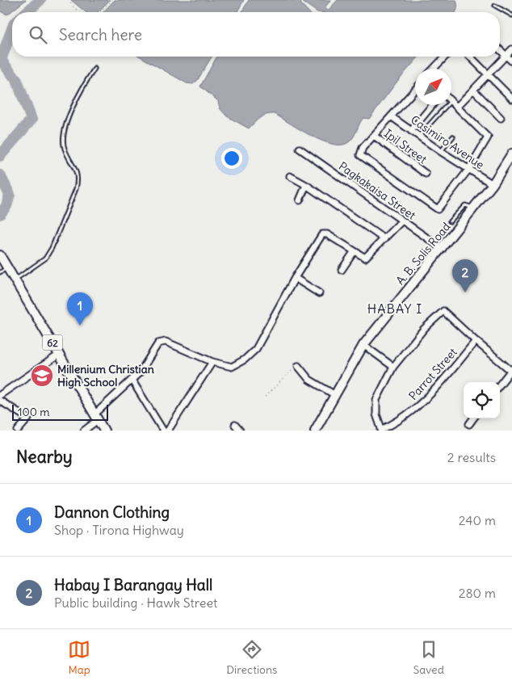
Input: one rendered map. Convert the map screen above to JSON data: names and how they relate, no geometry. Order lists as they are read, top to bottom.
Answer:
{
  "streets": {
    "street": [
      "Casimiro Avenue",
      "Ipil Street",
      "Pagkakaisa Street",
      "A. B. Solis Road",
      "62",
      "Parrot Street"
    ]
  },
  "crossings": [
    ["Casimiro Avenue", "A. B. Solis Road"],
    ["Pagkakaisa Street", "A. B. Solis Road"]
  ],
  "districts": ["HABAY I"],
  "places": {
    "school or university": ["Millenium Christian High School"]
  },
  "scale_bar": "100 m",
  "north": "top right",
  "page": {
    "search": "Search here",
    "pins": ["2", "1"],
    "scale": "100 m",
    "heading": ["Nearby", "2 results"],
    "list": [
      {
        "mark": "1",
        "name": "Dannon Clothing",
        "note": "Shop · Tirona Highway",
        "value": "240 m"
      },
      {
        "mark": "2",
        "name": "Habay I Barangay Hall",
        "note": "Public building · Hawk Street",
        "value": "280 m"
      }
    ],
    "nav": ["Map", "Directions", "Saved"]
  }
}
